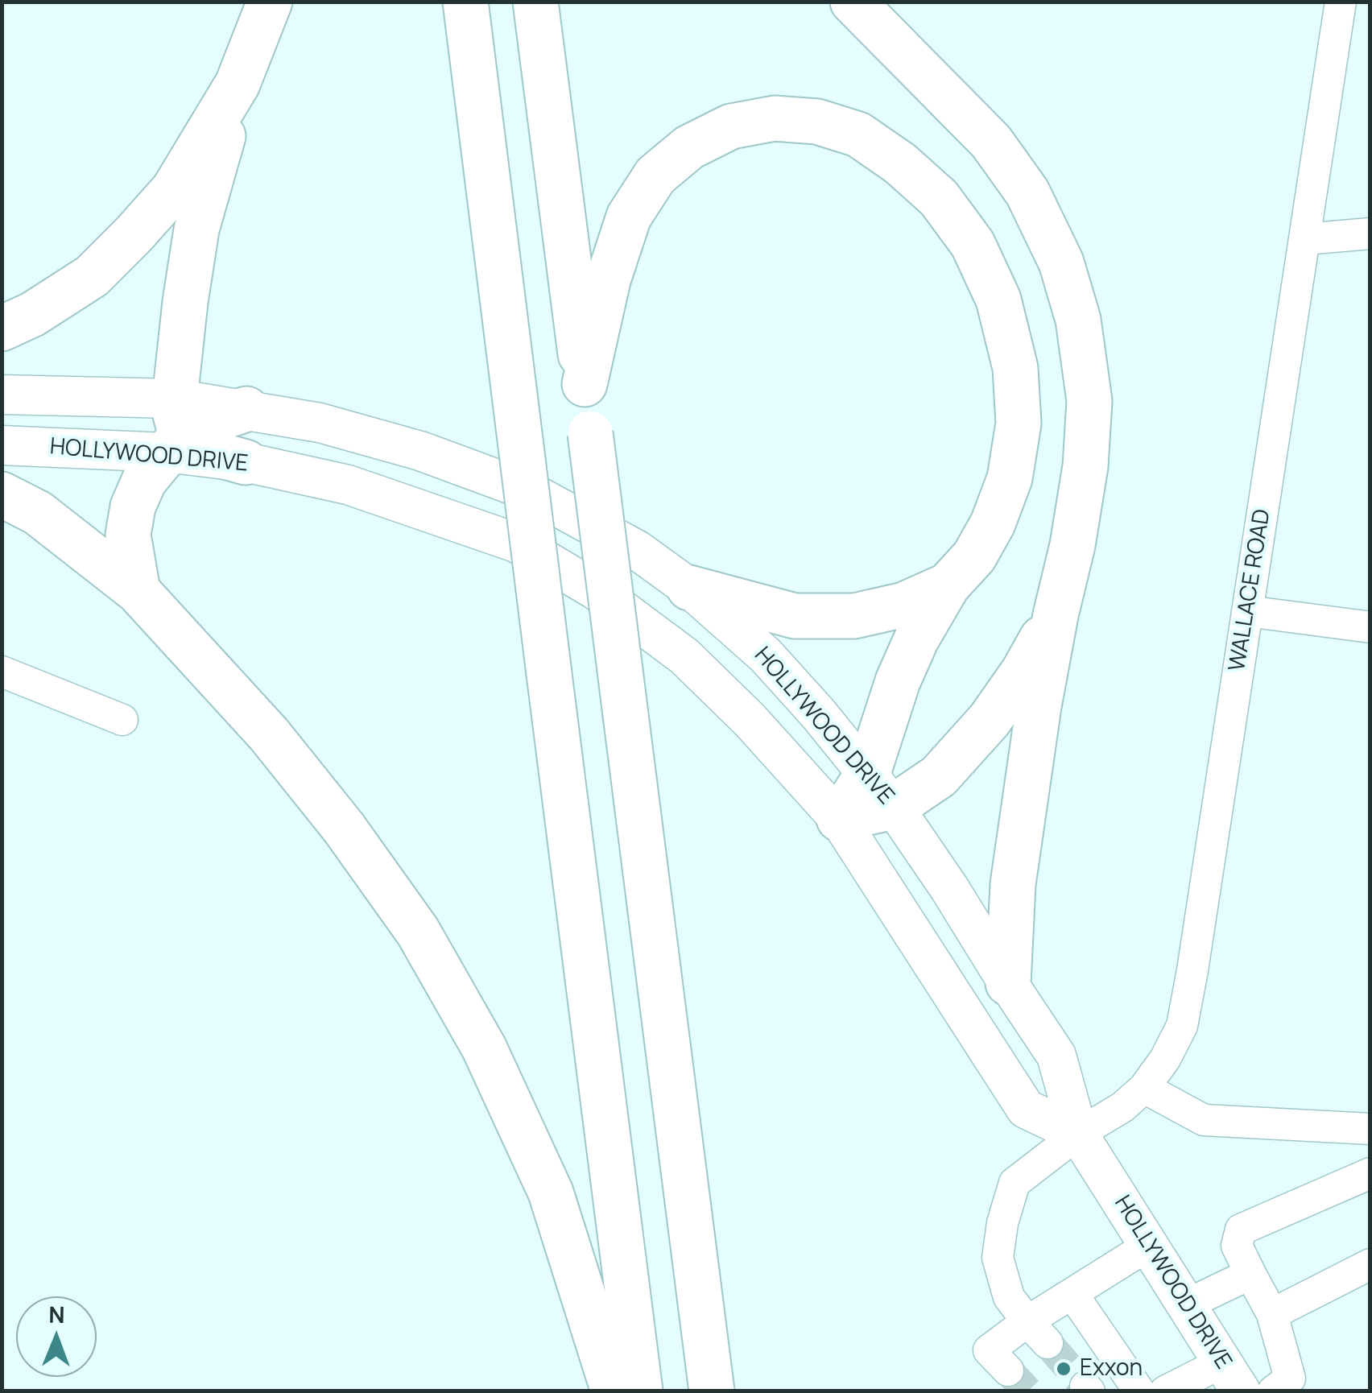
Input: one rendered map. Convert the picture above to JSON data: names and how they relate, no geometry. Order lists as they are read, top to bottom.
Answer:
{
  "streets": {
    "main road": ["HOLLYWOOD DRIVE"],
    "street": ["WALLACE ROAD"]
  },
  "crossings": [
    ["HOLLYWOOD DRIVE", "WALLACE ROAD"]
  ],
  "places": ["Exxon"],
  "north": "top"
}
